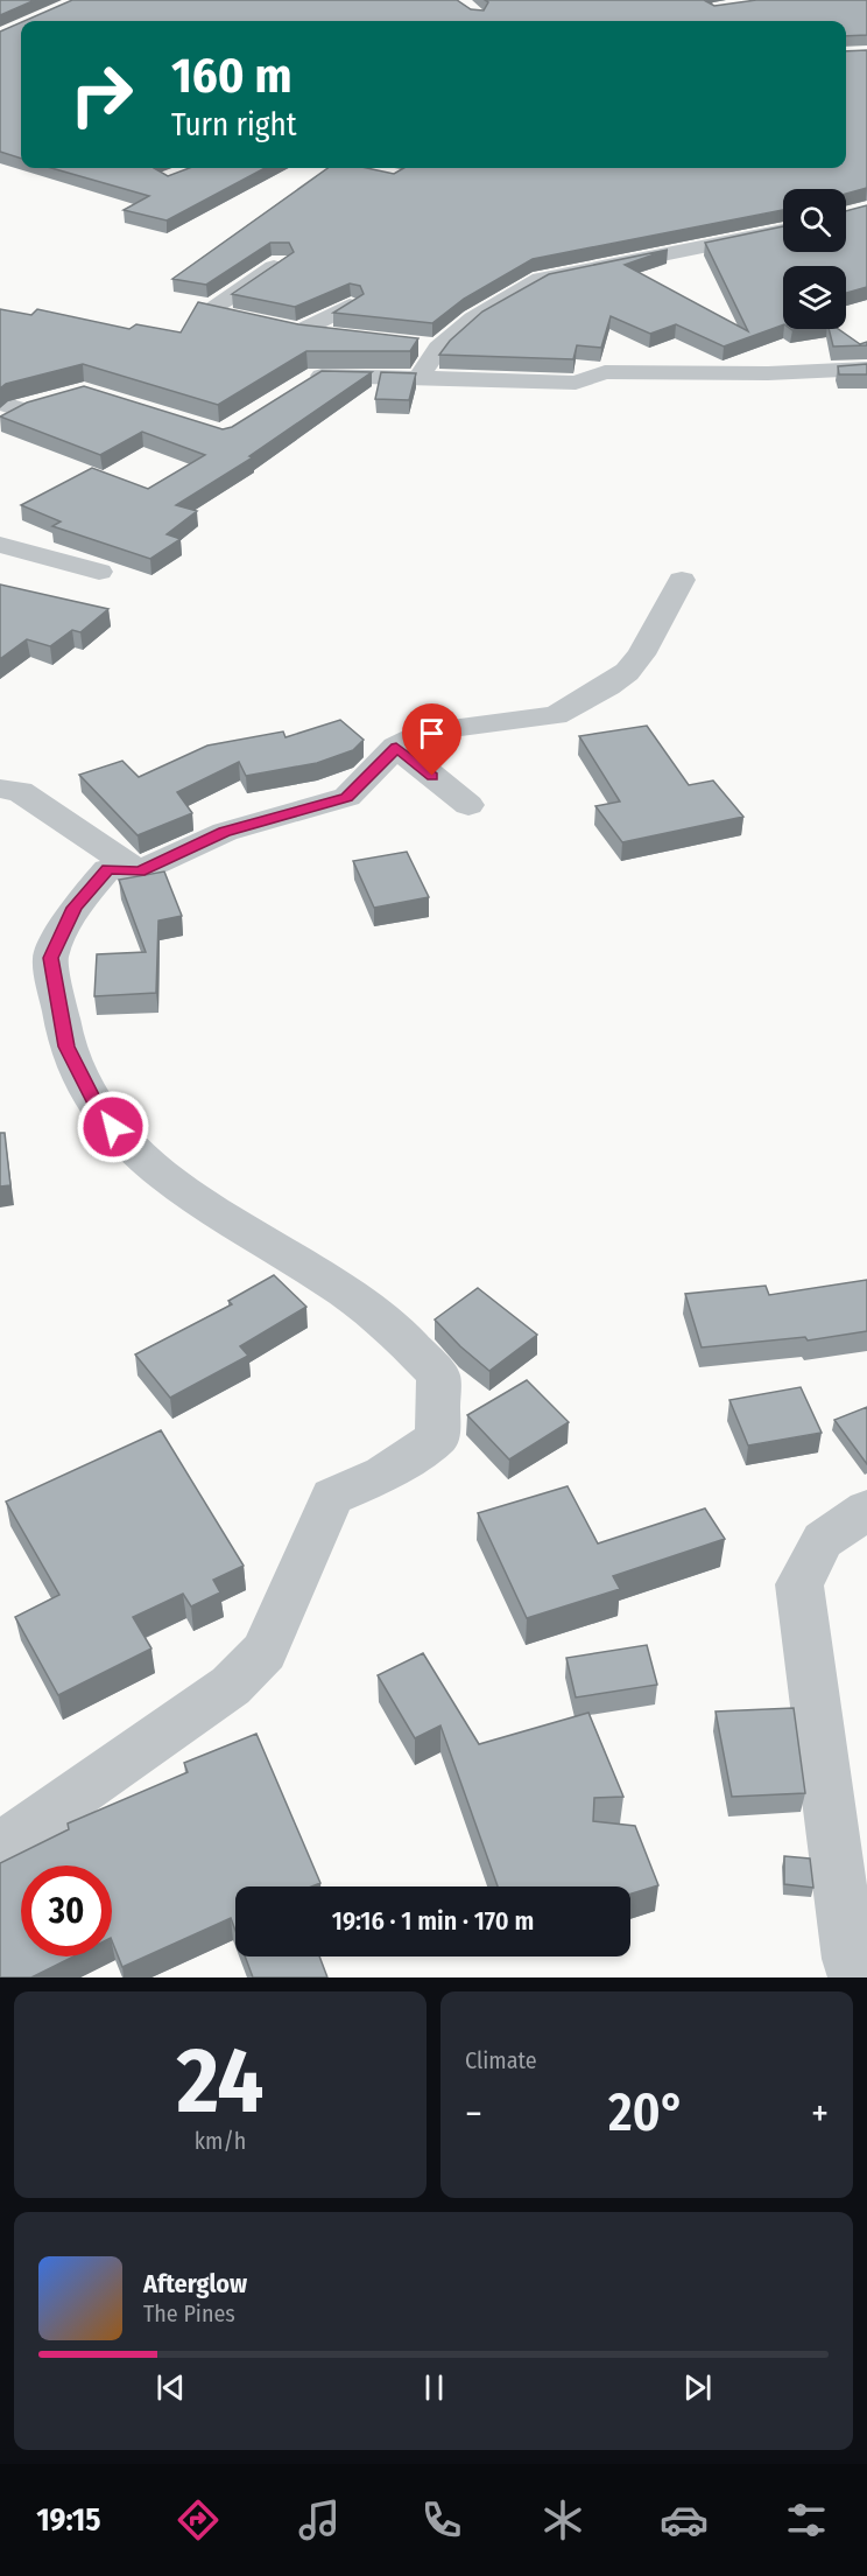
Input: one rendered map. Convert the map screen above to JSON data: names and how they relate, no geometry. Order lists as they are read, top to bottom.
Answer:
{
  "page": {
    "turn": ["160 m", "Turn right"],
    "limit": "30",
    "trip": "19:16 · 1 min · 170 m",
    "tile": [
      ["24", "km/h"],
      "Climate"
    ],
    "heat": ["−", "20°", "+"],
    "song": ["Afterglow", "The Pines"],
    "tabs": "19:15"
  }
}
